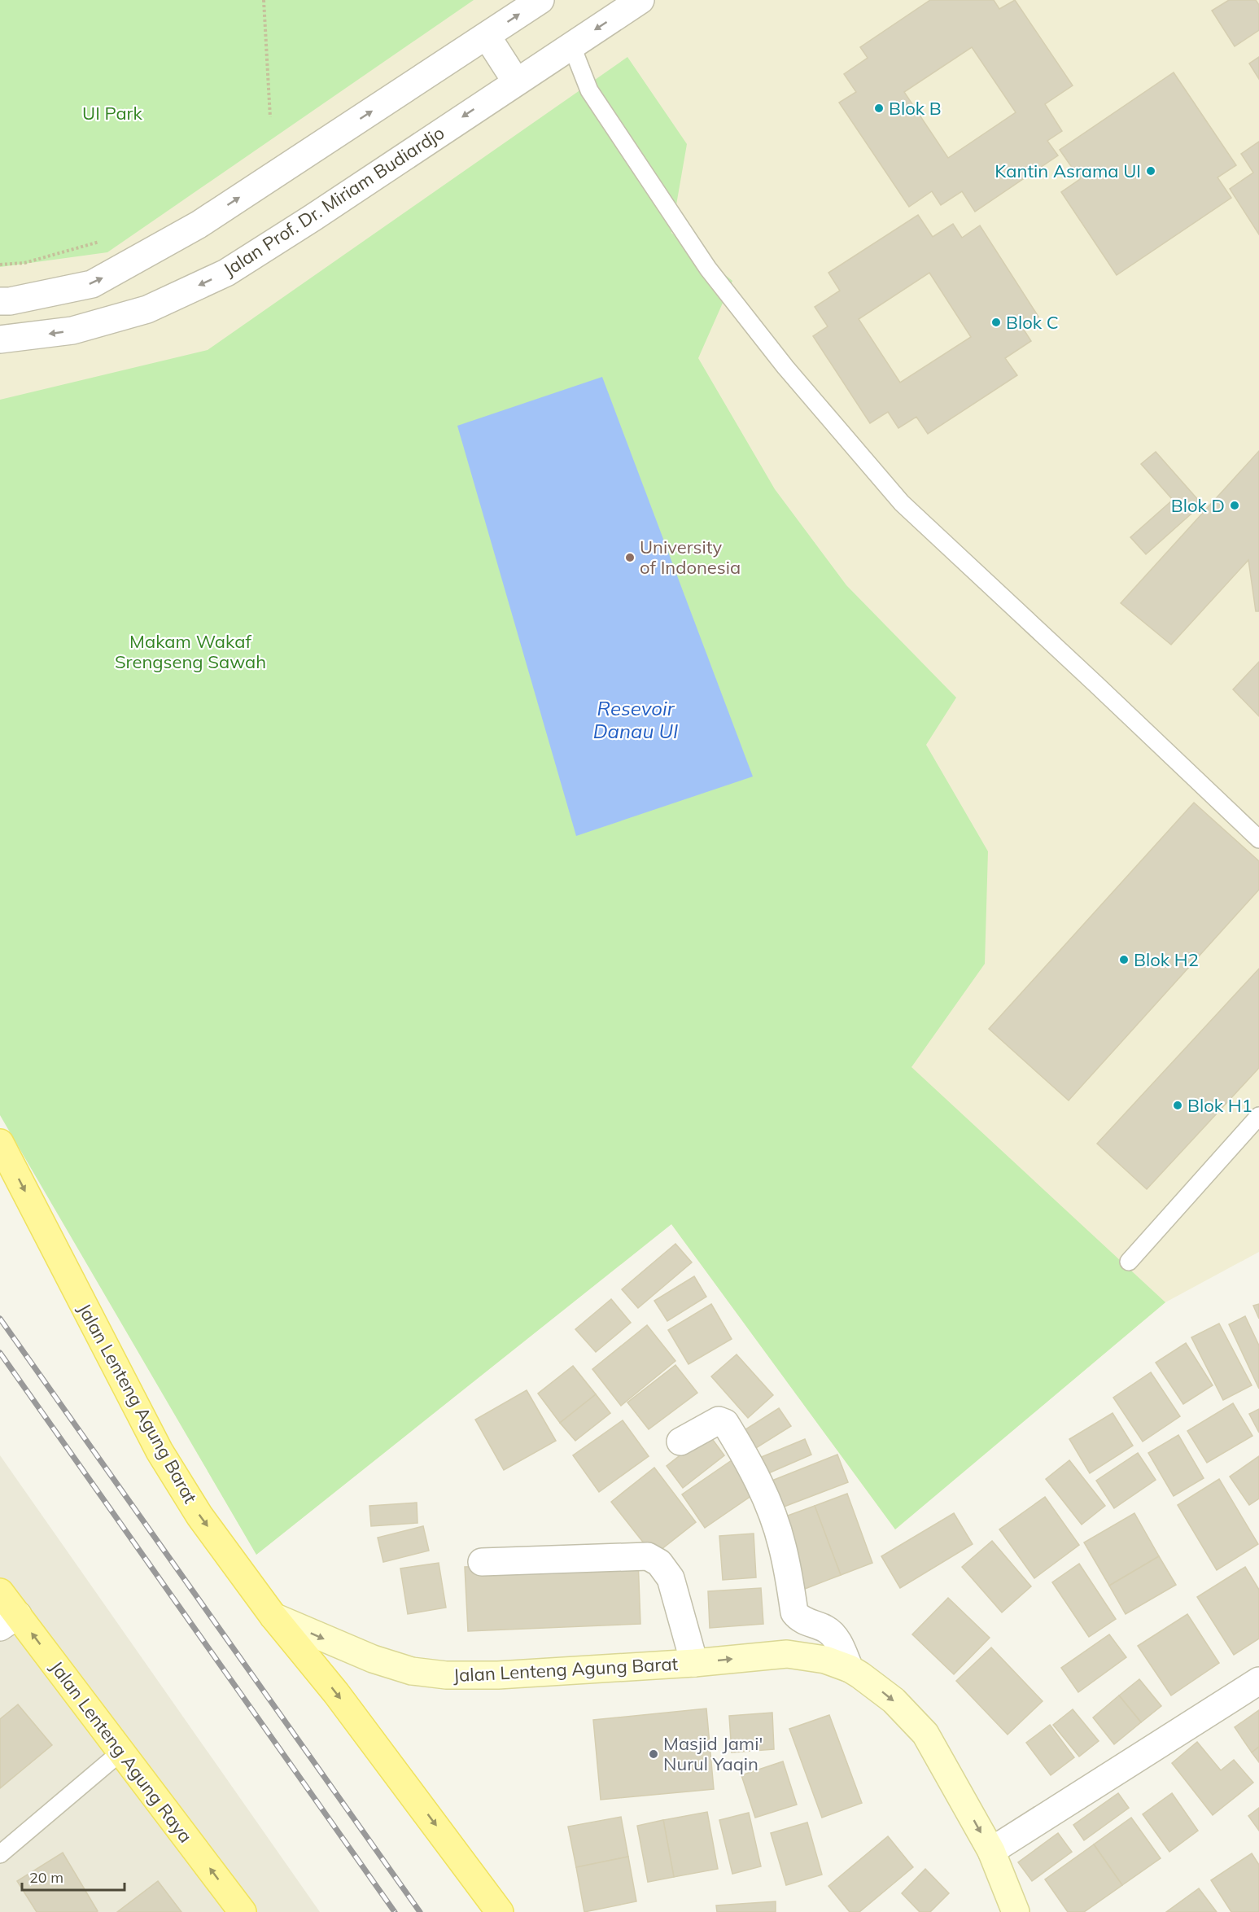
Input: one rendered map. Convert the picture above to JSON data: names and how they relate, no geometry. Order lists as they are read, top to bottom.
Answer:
{
  "streets": {
    "main road": ["Jalan Lenteng Agung Barat", "Jalan Lenteng Agung Raya"],
    "street": ["Jalan Prof. Dr. Miriam Budiardjo"]
  },
  "one_way": ["Jalan Lenteng Agung Barat"],
  "water": ["Resevoir Danau UI"],
  "parks": ["UI Park", "Makam Wakaf Srengseng Sawah"],
  "places": [
    "Blok B",
    "Kantin Asrama UI",
    "Blok C",
    "Blok D",
    "University of Indonesia",
    "Blok H2",
    "Blok H1",
    "Masjid Jami' Nurul Yaqin"
  ],
  "scale_bar": "20 m"
}
